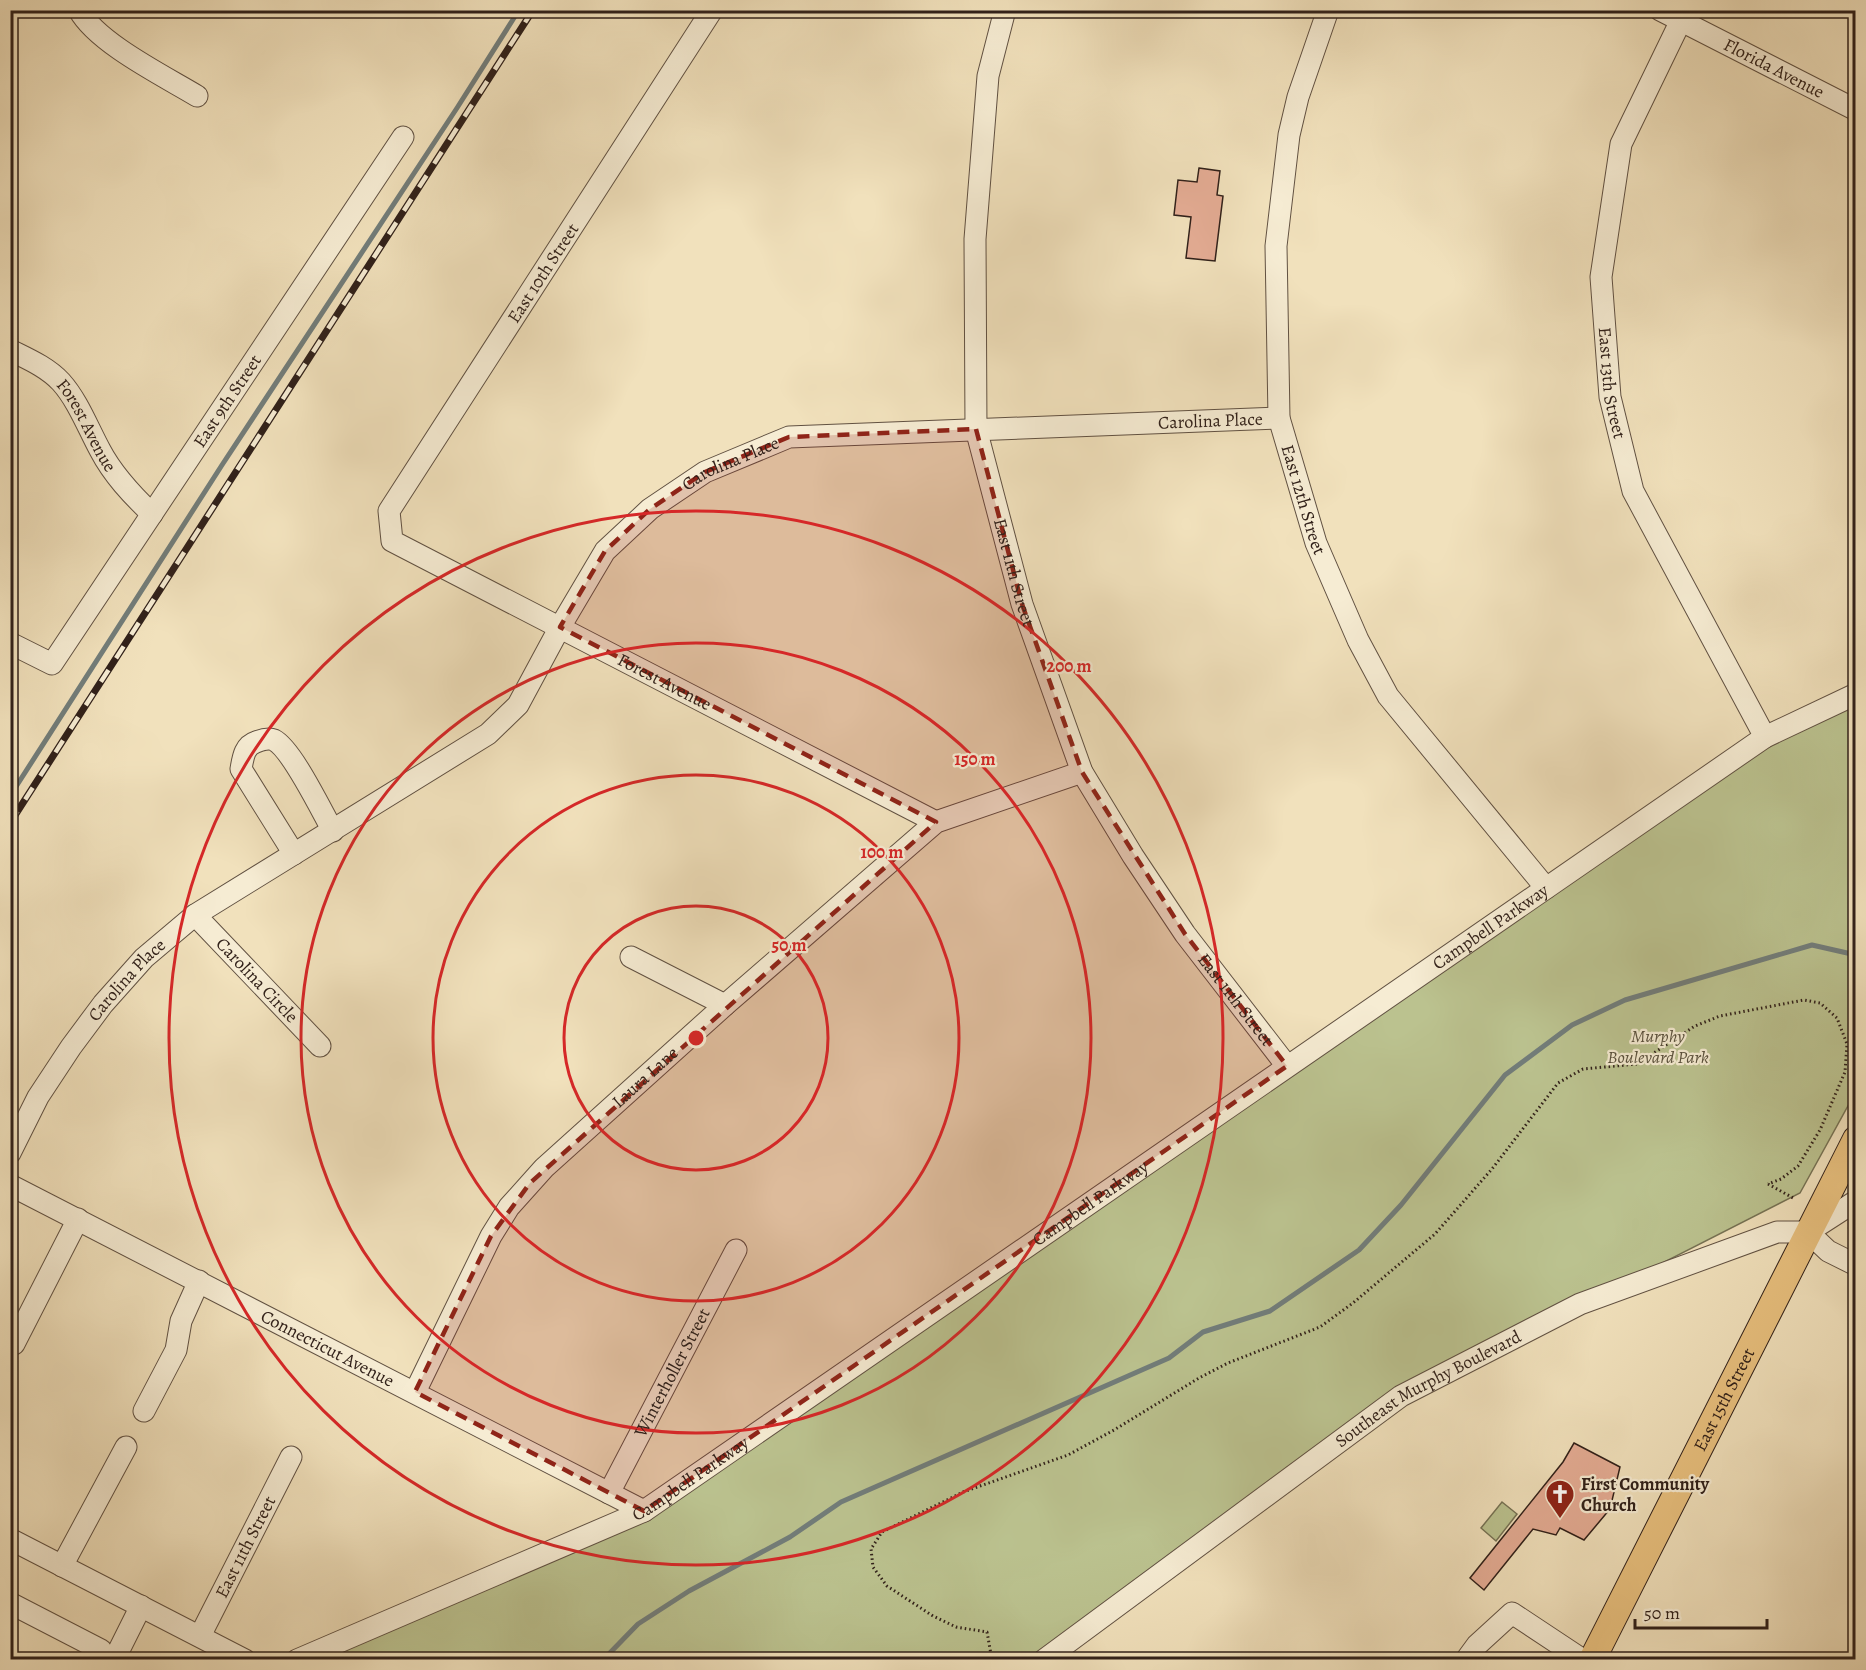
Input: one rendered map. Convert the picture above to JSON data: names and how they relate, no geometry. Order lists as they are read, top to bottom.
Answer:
{
  "streets": {
    "main road": ["East 15th Street"],
    "street": [
      "Florida Avenue",
      "East 10th Street",
      "East 13th Street",
      "East 9th Street",
      "Carolina Place",
      "Forest Avenue",
      "East 12th Street",
      "East 11th Street",
      "Campbell Parkway",
      "Carolina Circle",
      "Laura Lane",
      "Connecticut Avenue",
      "Winterholler Street",
      "Southeast Murphy Boulevard"
    ]
  },
  "crossings": [
    ["Florida Avenue", "East 13th Street"],
    ["East 10th Street", "Forest Avenue"],
    ["East 13th Street", "Campbell Parkway"],
    ["East 9th Street", "Forest Avenue"],
    ["Carolina Place", "Forest Avenue"],
    ["Carolina Place", "East 12th Street"],
    ["Carolina Place", "East 11th Street"],
    ["Carolina Place", "Carolina Circle"],
    ["Forest Avenue", "Laura Lane"],
    ["East 12th Street", "Campbell Parkway"],
    ["East 11th Street", "Campbell Parkway"],
    ["East 11th Street", "Laura Lane"],
    ["Campbell Parkway", "Connecticut Avenue"],
    ["Laura Lane", "Connecticut Avenue"],
    ["Connecticut Avenue", "Winterholler Street"],
    ["Southeast Murphy Boulevard", "East 15th Street"]
  ],
  "parks": ["Murphy Boulevard Park"],
  "places": {
    "church": ["First Community Church"]
  },
  "scale_bar": "50 m",
  "rings": [
    "200 m",
    "150 m",
    "100 m",
    "50 m"
  ]
}
